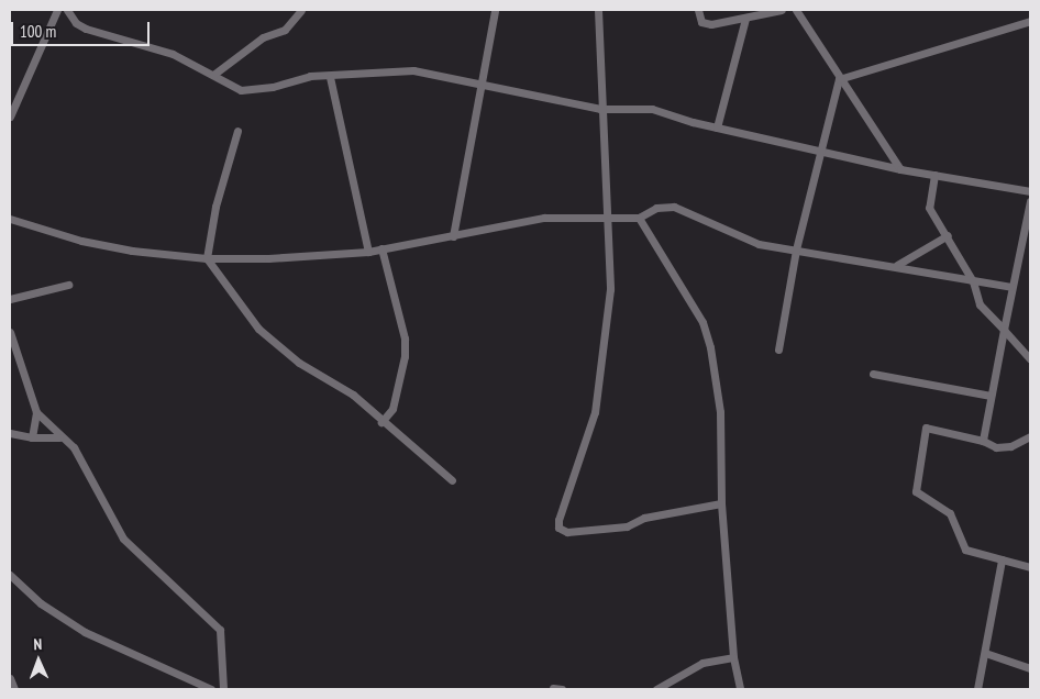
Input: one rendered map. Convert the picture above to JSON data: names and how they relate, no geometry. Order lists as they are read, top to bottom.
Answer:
{
  "scale_bar": "100 m",
  "north": "top"
}
